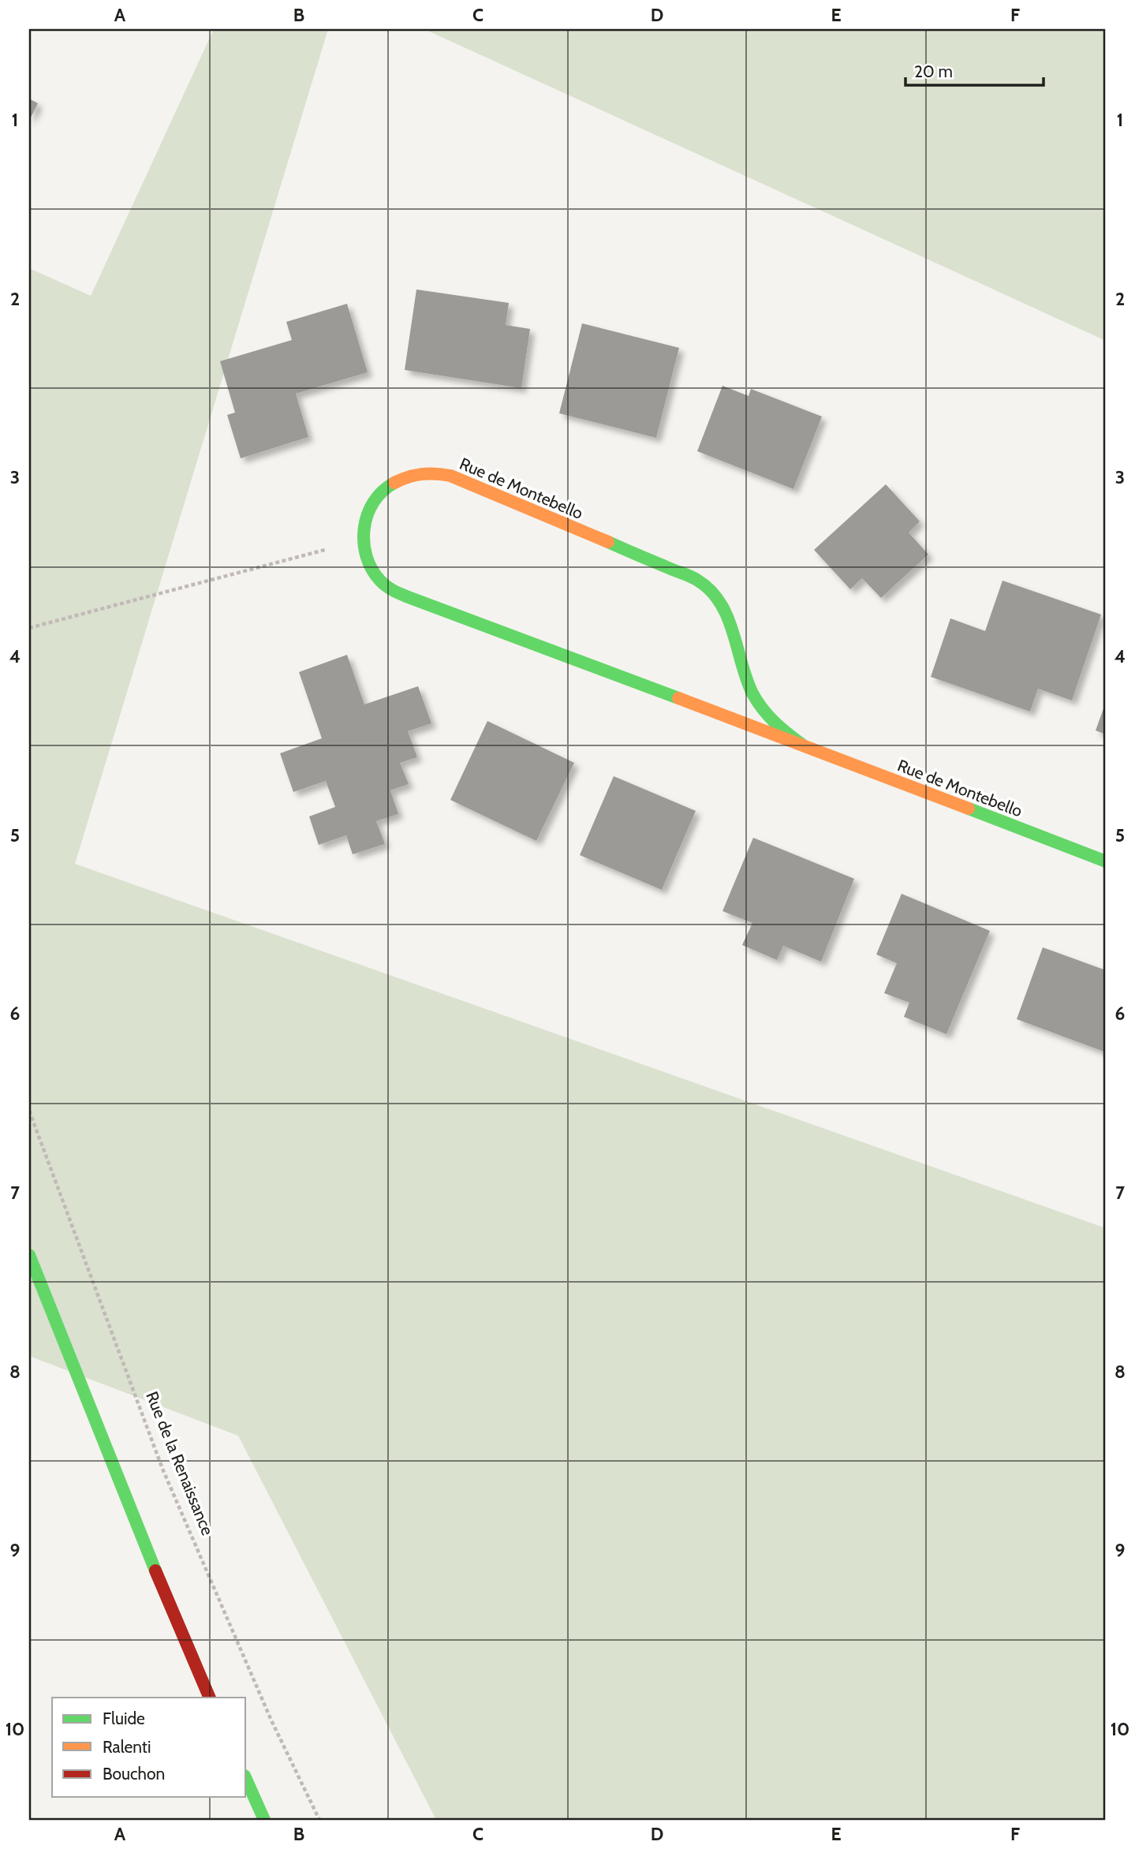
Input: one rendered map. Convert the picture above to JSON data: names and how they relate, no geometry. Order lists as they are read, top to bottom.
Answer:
{
  "streets": {
    "street": ["Rue de Montebello"],
    "path": ["Rue de la Renaissance"]
  },
  "legend": ["Fluide", "Ralenti", "Bouchon"],
  "scale_bar": "20 m",
  "grid": {
    "columns": [
      "A",
      "B",
      "C",
      "D",
      "E",
      "F"
    ],
    "rows": [
      "1",
      "2",
      "3",
      "4",
      "5",
      "6",
      "7",
      "8",
      "9",
      "10"
    ]
  }
}
